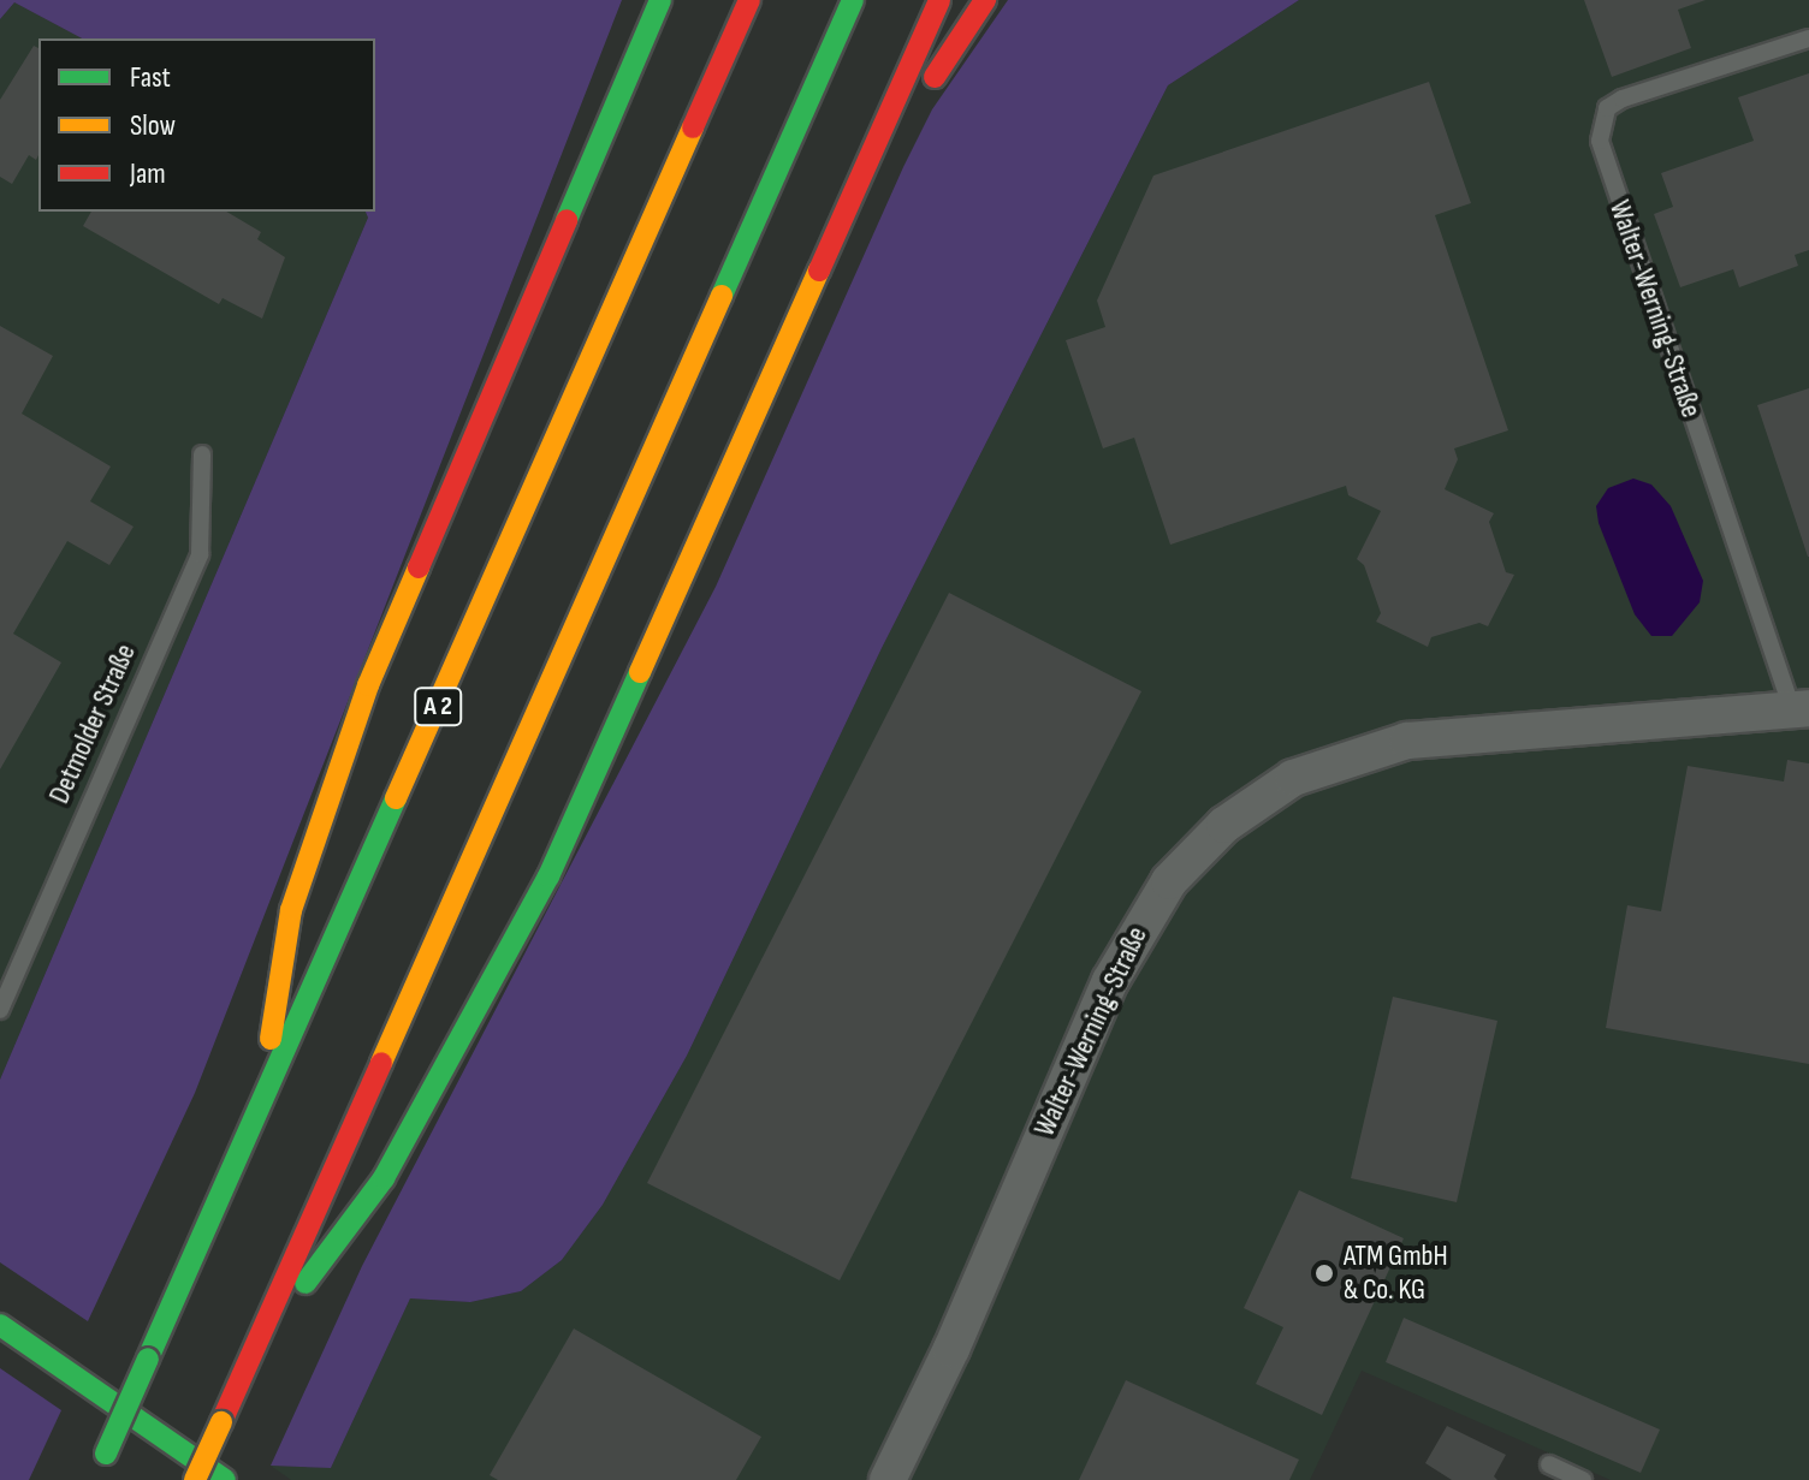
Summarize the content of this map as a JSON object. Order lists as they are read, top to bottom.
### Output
{
  "streets": {
    "main road": ["A 2"],
    "street": ["Walter-Werning-Straße"],
    "lane": ["Detmolder Straße"]
  },
  "places": ["ATM GmbH & Co. KG"],
  "legend": ["Fast", "Slow", "Jam"]
}
